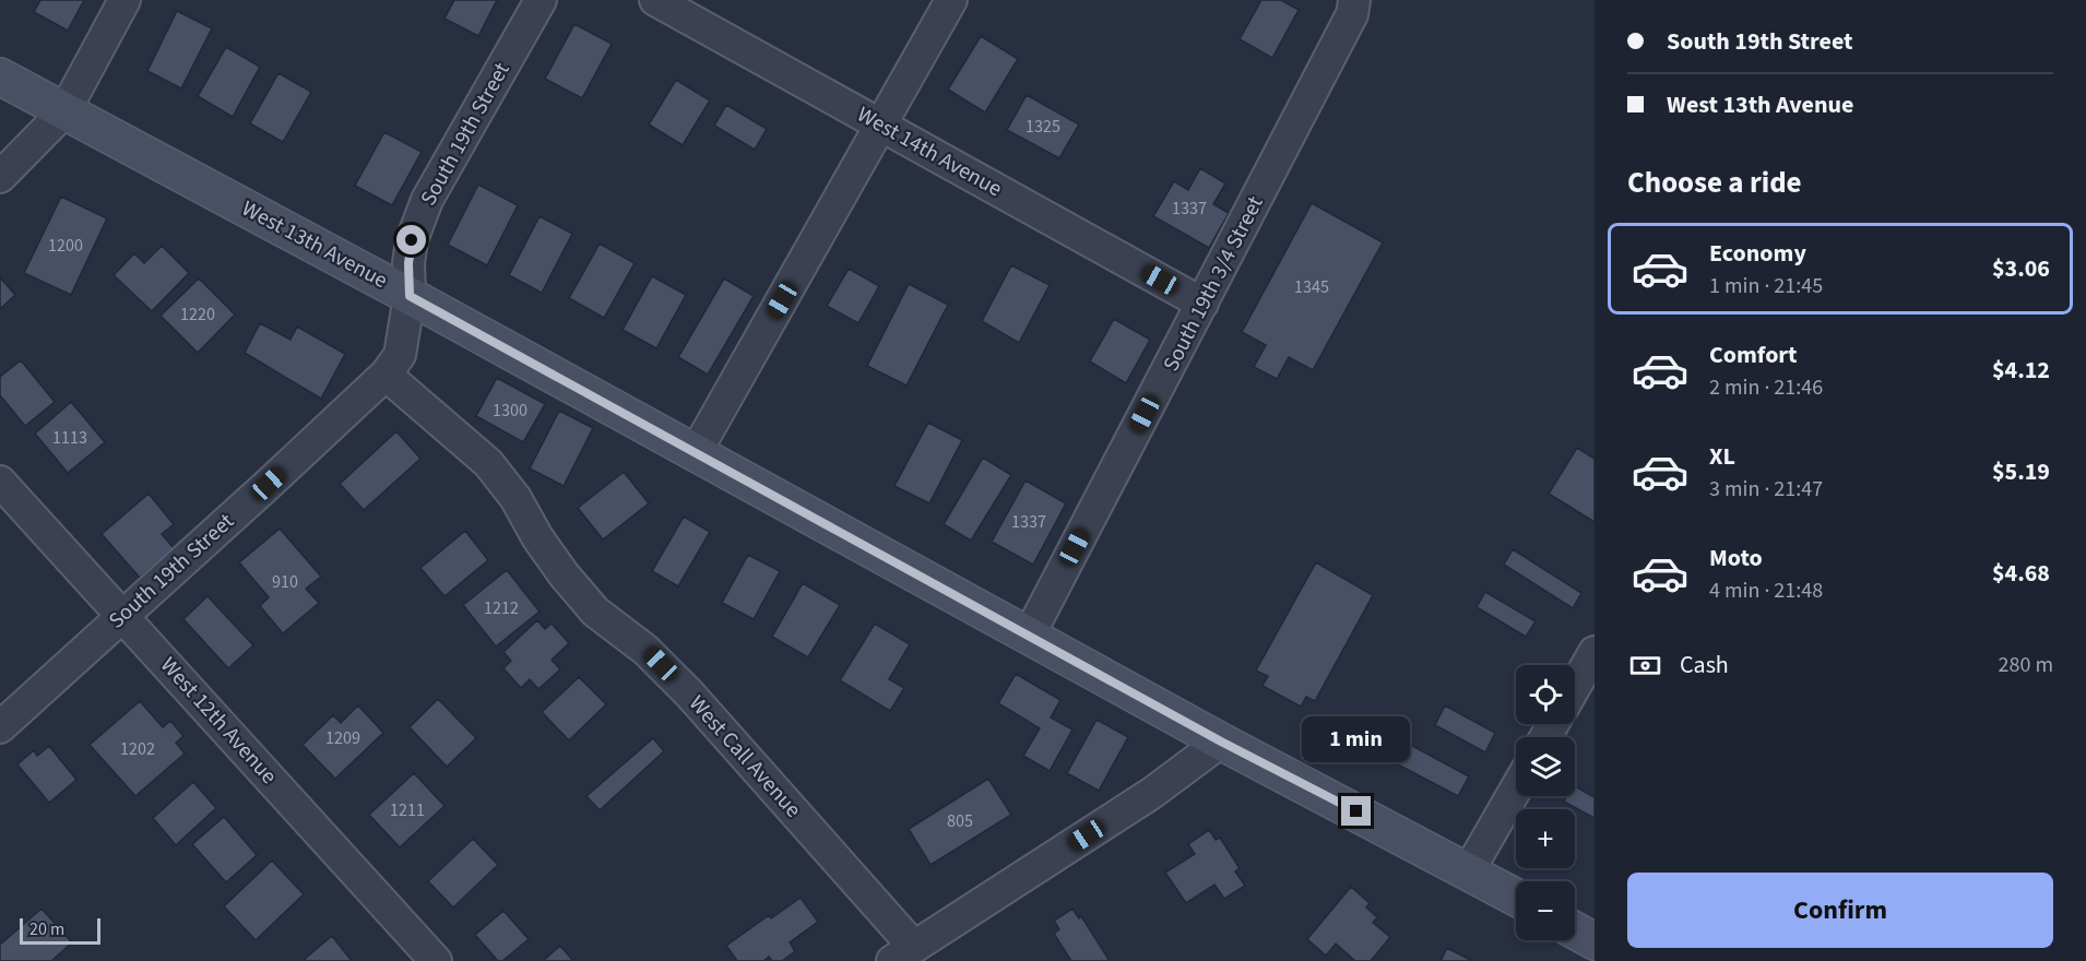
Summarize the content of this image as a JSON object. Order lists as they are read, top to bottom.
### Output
{
  "streets": {
    "street": [
      "South 19th Street",
      "West 14th Avenue",
      "West 13th Avenue",
      "South 19th 3/4 Street",
      "West 12th Avenue",
      "West Call Avenue"
    ]
  },
  "crossings": [
    ["South 19th Street", "West 13th Avenue"],
    ["South 19th Street", "West 12th Avenue"],
    ["South 19th Street", "West Call Avenue"],
    ["West 14th Avenue", "South 19th 3/4 Street"],
    ["West 13th Avenue", "South 19th 3/4 Street"]
  ],
  "house_numbers": [
    "1325",
    "1337",
    "1200",
    "1345",
    "1220",
    "1300",
    "1113",
    "1337",
    "910",
    "1212",
    "1209",
    "1202",
    "1211",
    "805"
  ],
  "scale_bar": "20 m",
  "page": {
    "banner": ["South 19th Street", "West 13th Avenue"],
    "heading": "Choose a ride",
    "list": [
      {
        "name": "Economy",
        "note": "1 min · 21:45",
        "value": "$3.06"
      },
      {
        "name": "Comfort",
        "note": "2 min · 21:46",
        "value": "$4.12"
      },
      {
        "name": "XL",
        "note": "3 min · 21:47",
        "value": "$5.19"
      },
      {
        "name": "Moto",
        "note": "4 min · 21:48",
        "value": "$4.68"
      }
    ],
    "pay": ["Cash", "280 m"],
    "map_buttons": ["+", "−"],
    "bubble": "1 min",
    "buttons": "Confirm",
    "scale": "20 m"
  }
}
